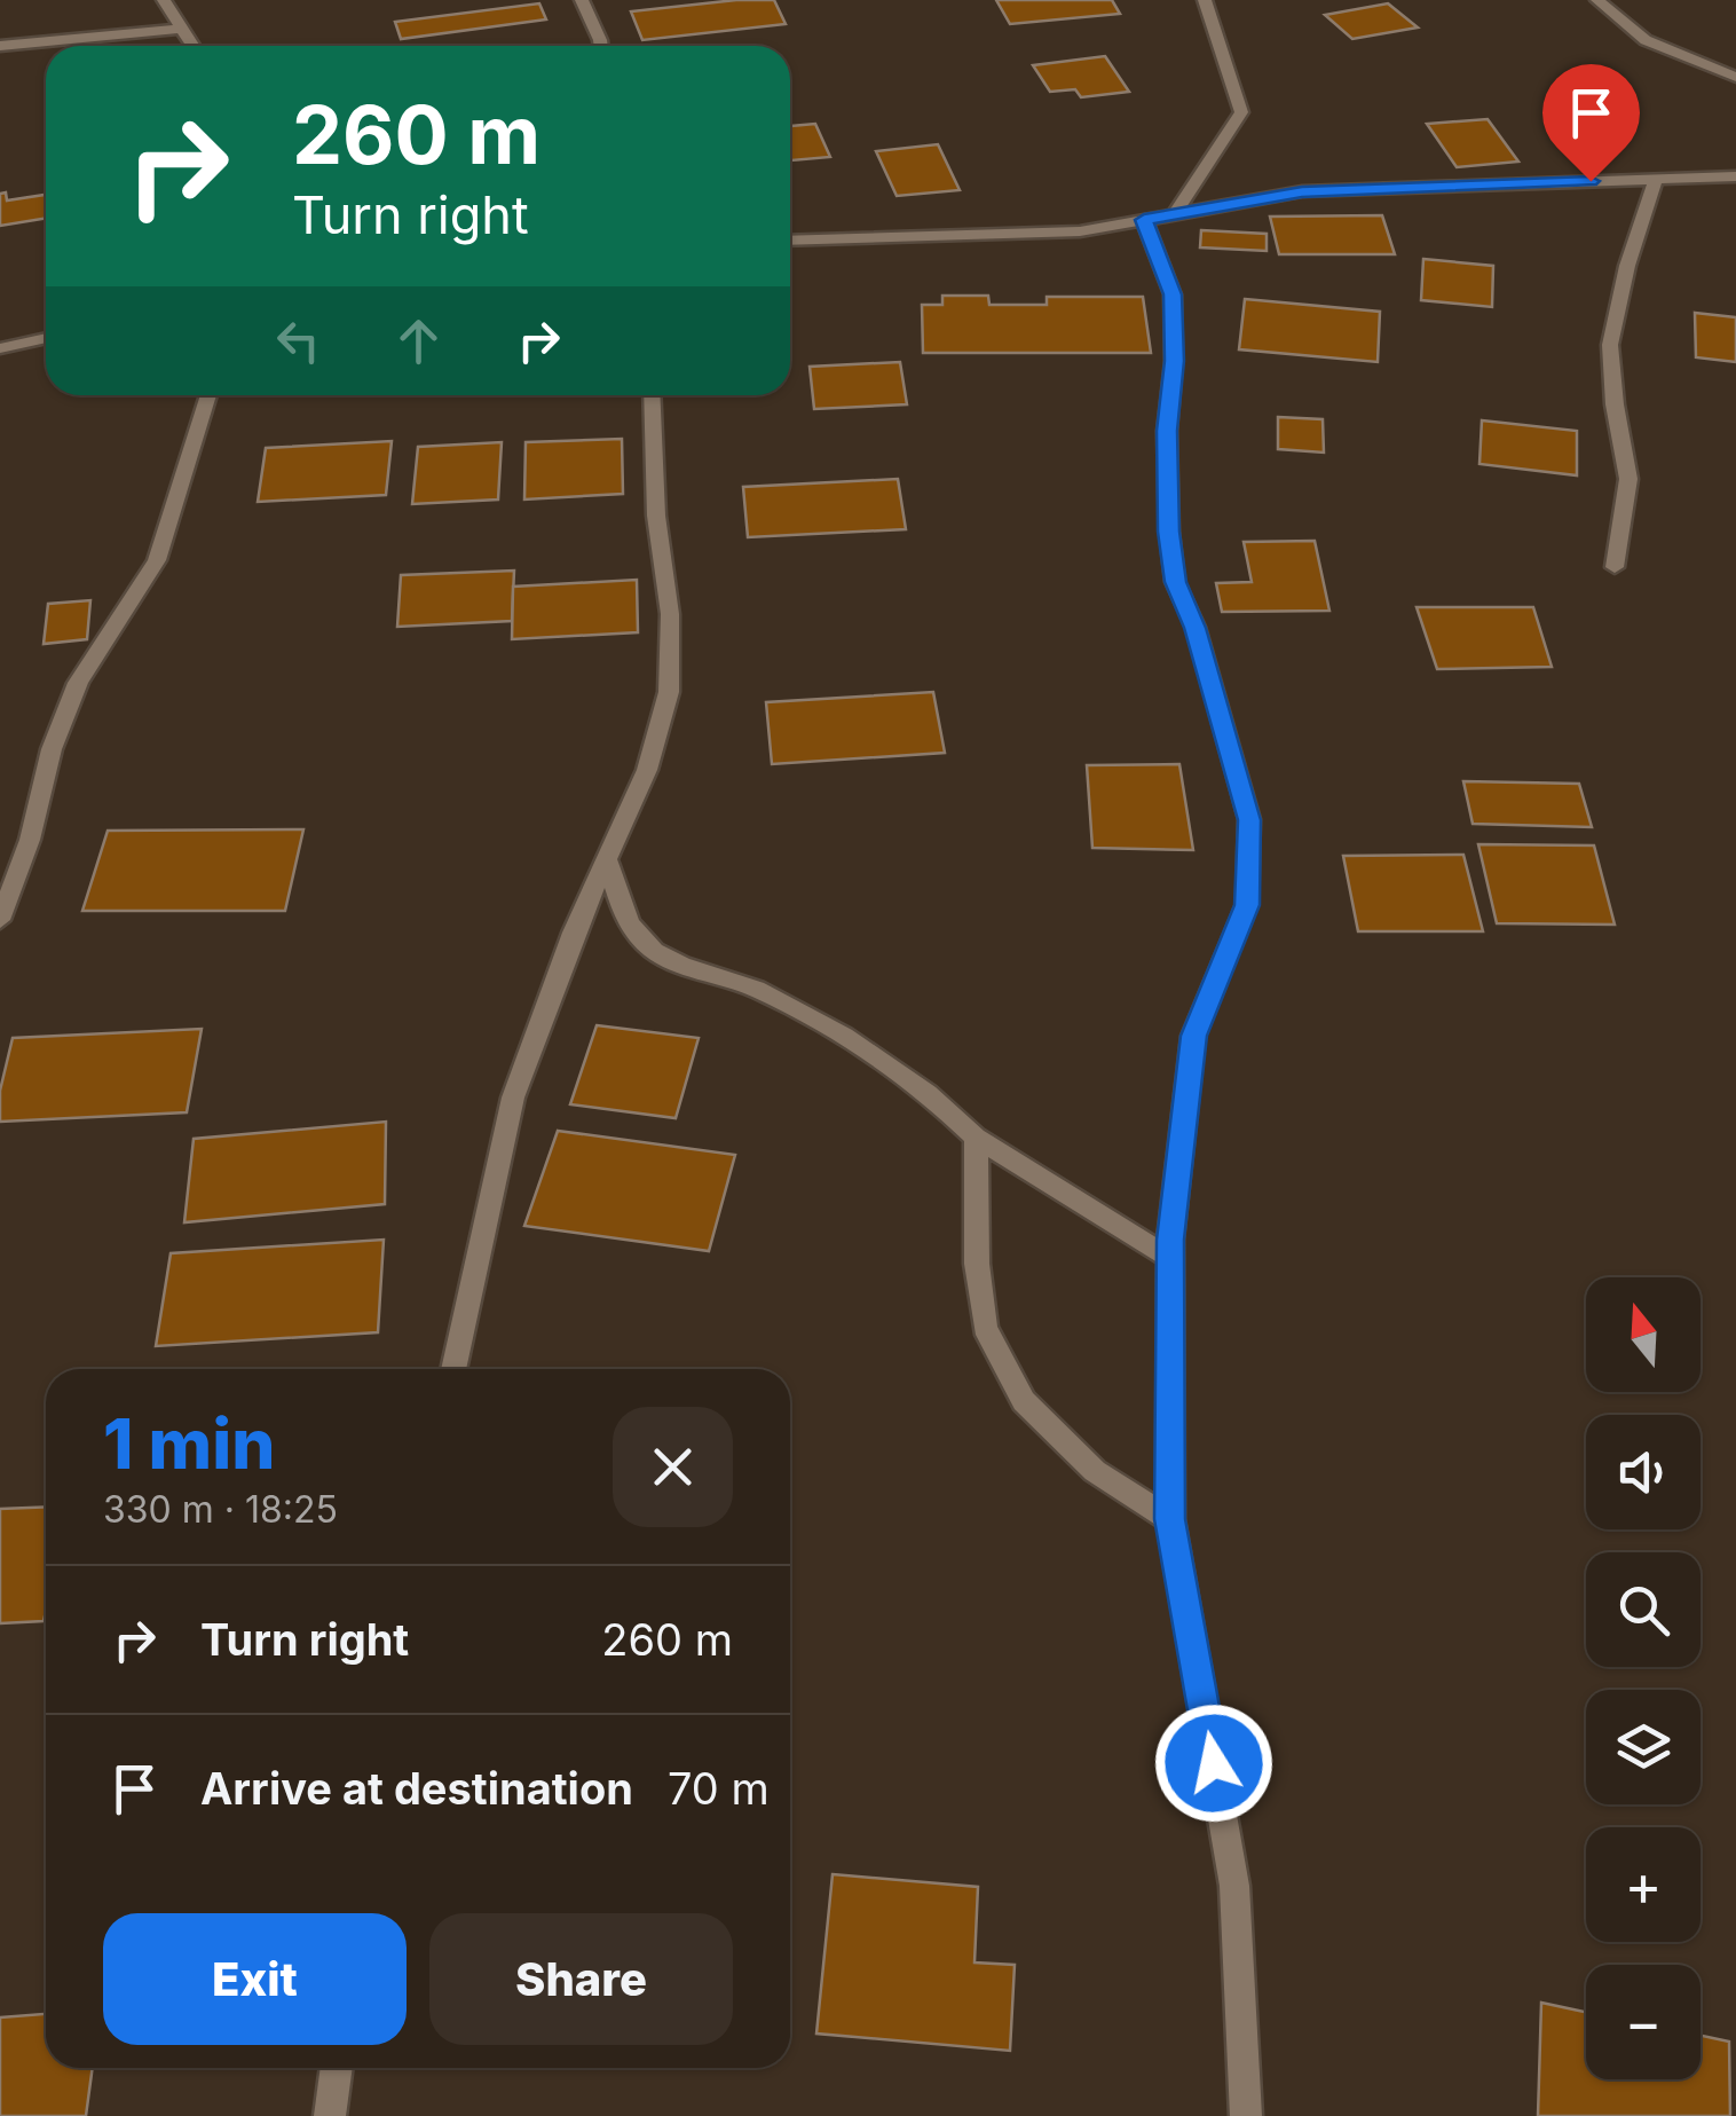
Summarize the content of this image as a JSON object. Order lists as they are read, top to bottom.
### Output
{
  "north": "top",
  "page": {
    "turn": ["260 m", "Turn right"],
    "map_buttons": ["+", "−"],
    "heading": ["1 min", "330 m · 18:25"],
    "list": [
      {
        "name": "Turn right",
        "value": "260 m"
      },
      {
        "name": "Arrive at destination",
        "value": "70 m"
      }
    ],
    "buttons": ["Exit", "Share"]
  }
}
